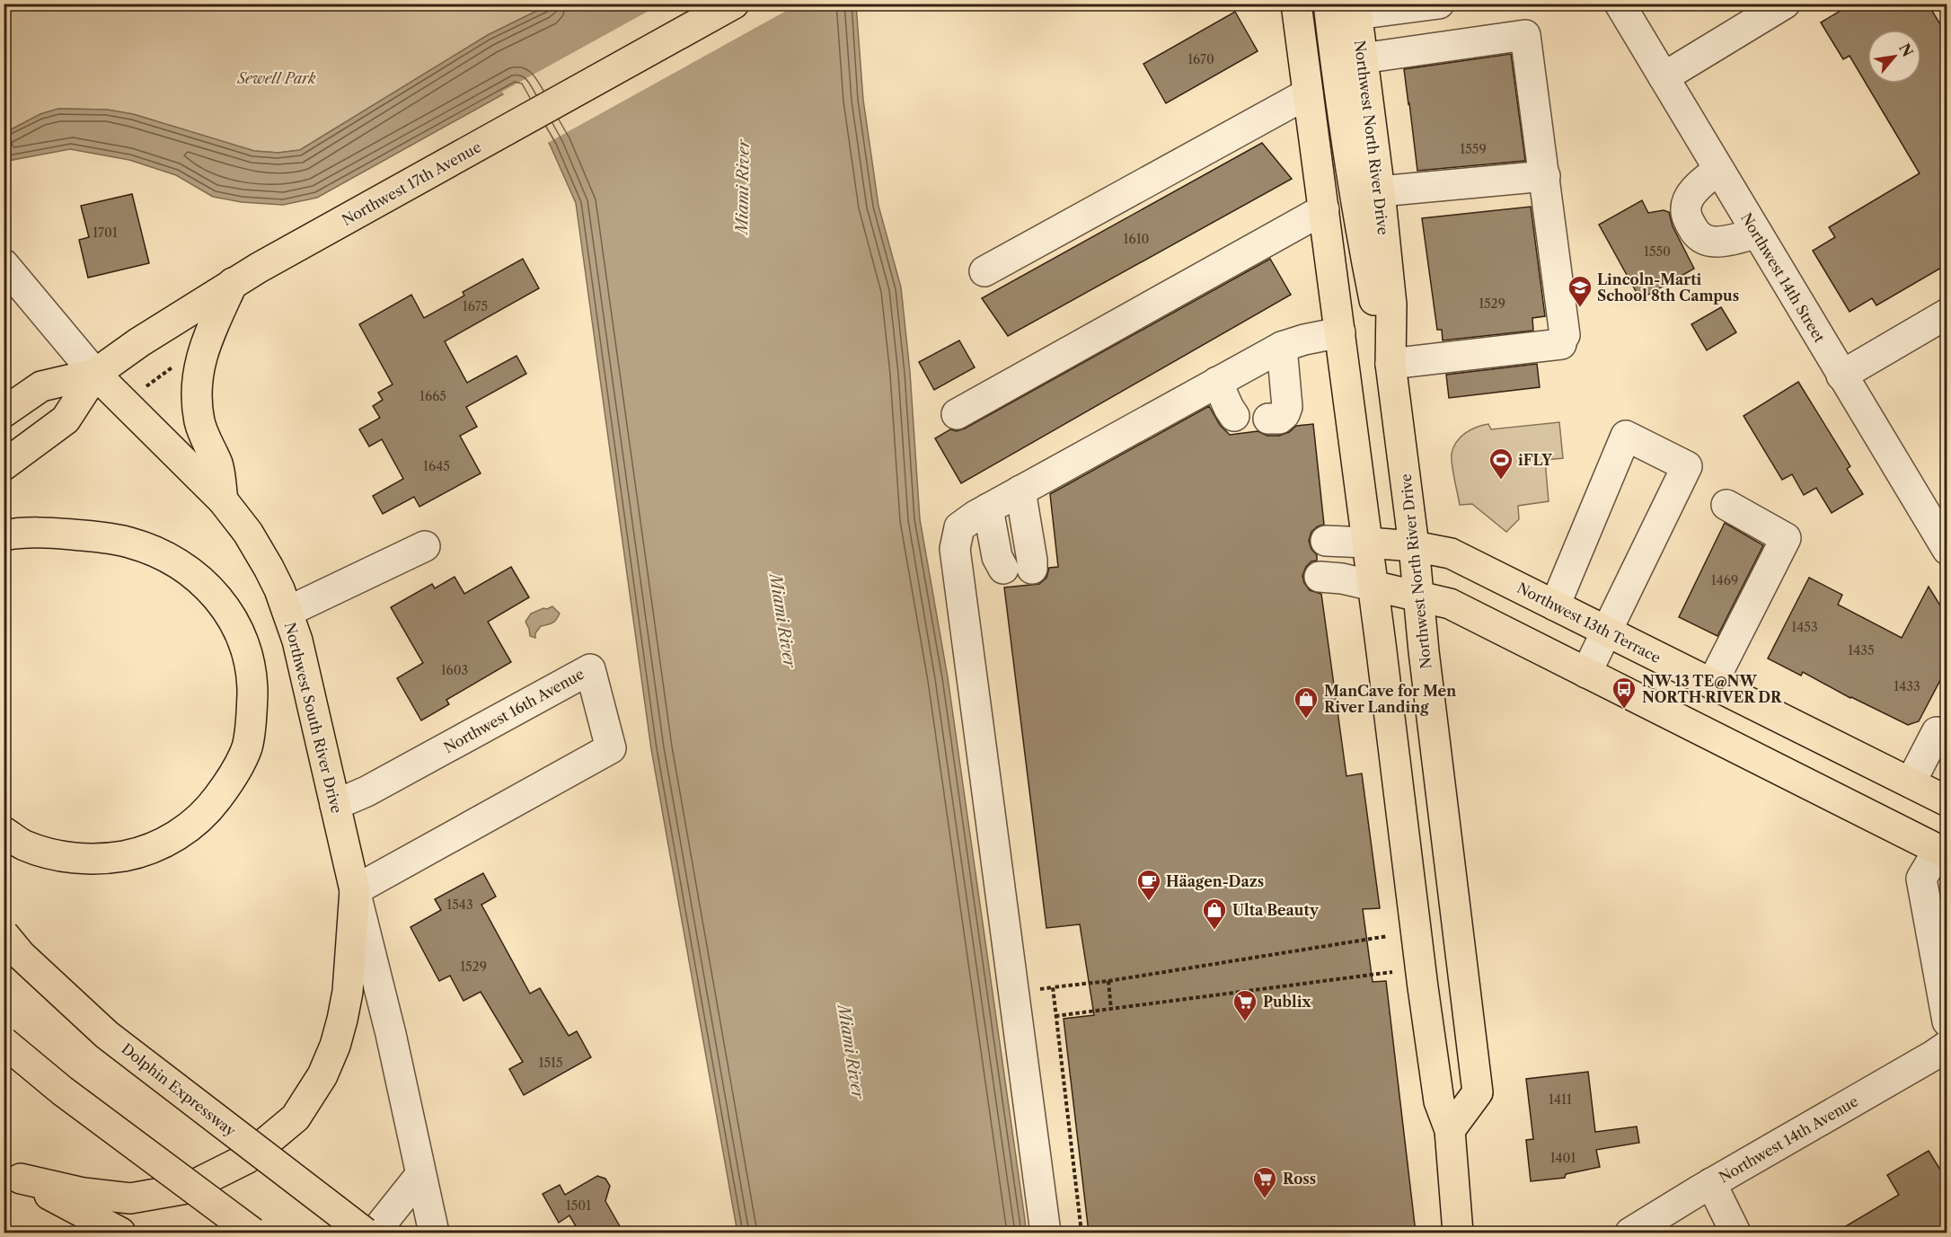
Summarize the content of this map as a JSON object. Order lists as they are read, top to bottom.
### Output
{
  "streets": {
    "main road": [
      "Northwest North River Drive",
      "Northwest 17th Avenue",
      "Northwest 13th Terrace",
      "Northwest South River Drive",
      "Dolphin Expressway"
    ],
    "street": ["Northwest 14th Street", "Northwest 16th Avenue", "Northwest 14th Avenue"]
  },
  "crossings": [
    ["Northwest North River Drive", "Northwest 13th Terrace"],
    ["Northwest 17th Avenue", "Northwest South River Drive"],
    ["Northwest 16th Avenue", "Northwest South River Drive"]
  ],
  "water": ["Miami River"],
  "parks": ["Sewell Park"],
  "places": {
    "school or university": ["Lincoln-Marti School 8th Campus"],
    "sports": ["iFLY"],
    "bus stop": ["NW 13 TE@NW NORTH RIVER DR"],
    "shop": ["ManCave for Men River Landing", "Ulta Beauty"],
    "cafe": ["Häagen-Dazs"],
    "supermarket": ["Publix", "Ross"]
  },
  "house_numbers": [
    "1670",
    "1559",
    "1701",
    "1610",
    "1550",
    "1529",
    "1675",
    "1665",
    "1645",
    "1469",
    "1453",
    "1435",
    "1603",
    "1433",
    "1543",
    "1529",
    "1515",
    "1411",
    "1401",
    "1501"
  ],
  "north": "top right"
}
